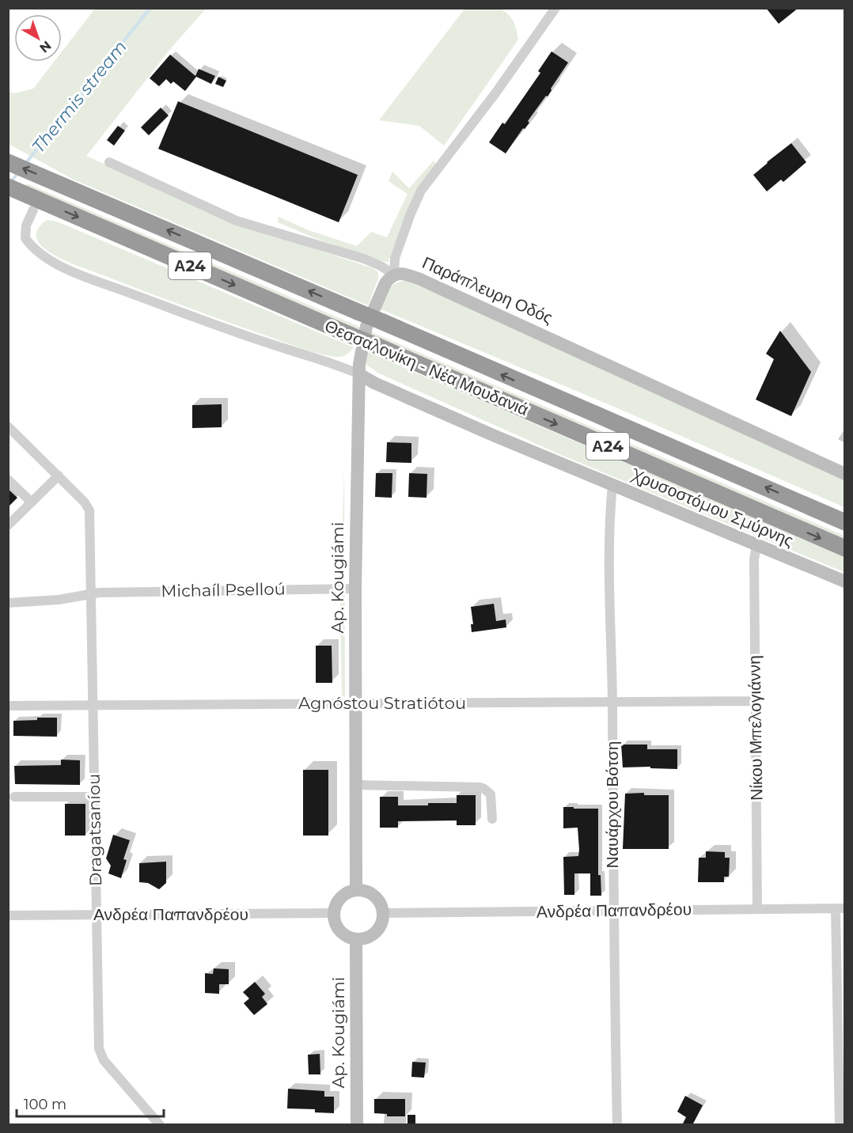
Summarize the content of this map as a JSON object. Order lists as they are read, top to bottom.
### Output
{
  "streets": {
    "highway": ["Α24", "Θεσσαλονίκη - Νέα Μουδανιά"],
    "street": [
      "Παράπλευρη Οδός",
      "Χρυσοστόμου Σμύρνης",
      "Ap. Kougiámi",
      "Michaíl Pselloú",
      "Agnóstou Stratiótou",
      "Νίκου Μπελογιάννη",
      "Ναυάρχου Βότση",
      "Dragatsaníou",
      "Ανδρέα Παπανδρέου"
    ]
  },
  "crossings": [
    ["Παράπλευρη Οδός", "Ap. Kougiámi"],
    ["Χρυσοστόμου Σμύρνης", "Ap. Kougiámi"],
    ["Χρυσοστόμου Σμύρνης", "Νίκου Μπελογιάννη"],
    ["Χρυσοστόμου Σμύρνης", "Ναυάρχου Βότση"],
    ["Ap. Kougiámi", "Michaíl Pselloú"],
    ["Ap. Kougiámi", "Agnóstou Stratiótou"],
    ["Ap. Kougiámi", "Ανδρέα Παπανδρέου"],
    ["Michaíl Pselloú", "Dragatsaníou"],
    ["Agnóstou Stratiótou", "Νίκου Μπελογιάννη"],
    ["Agnóstou Stratiótou", "Ναυάρχου Βότση"],
    ["Agnóstou Stratiótou", "Dragatsaníou"],
    ["Νίκου Μπελογιάννη", "Ανδρέα Παπανδρέου"],
    ["Ναυάρχου Βότση", "Ανδρέα Παπανδρέου"],
    ["Dragatsaníou", "Ανδρέα Παπανδρέου"]
  ],
  "water": ["Thermis stream"],
  "scale_bar": "100 m",
  "north": "bottom right"
}
